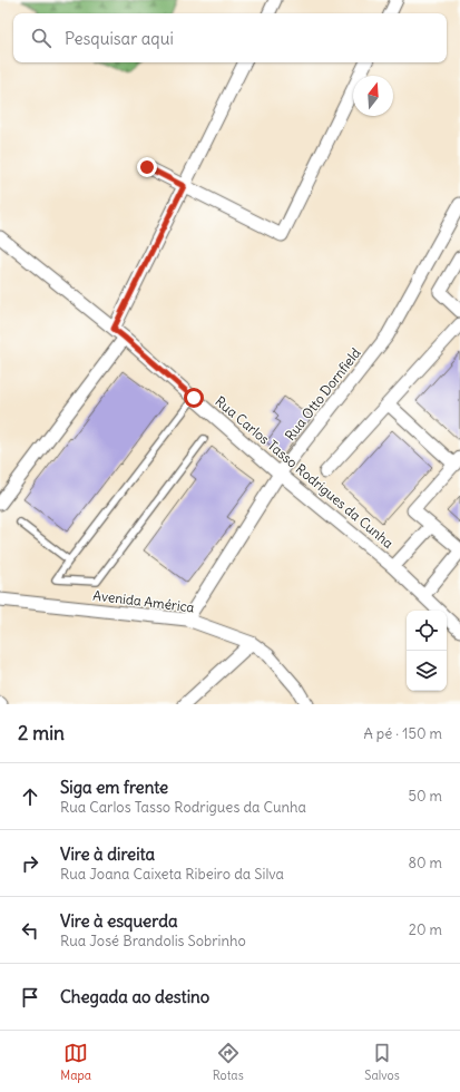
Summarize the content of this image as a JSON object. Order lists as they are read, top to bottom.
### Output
{
  "streets": {
    "street": ["Rua Otto Dornfield", "Rua Carlos Tasso Rodrigues da Cunha", "Avenida América"]
  },
  "crossings": [
    ["Rua Otto Dornfield", "Rua Carlos Tasso Rodrigues da Cunha"],
    ["Rua Otto Dornfield", "Avenida América"]
  ],
  "north": "top",
  "page": {
    "search": "Pesquisar aqui",
    "heading": ["2 min", "A pé · 150 m"],
    "list": [
      ["Siga em frente", "Rua Carlos Tasso Rodrigues da Cunha", "50 m"],
      ["Vire à direita", "Rua Joana Caixeta Ribeiro da Silva", "80 m"],
      ["Vire à esquerda", "Rua José Brandolis Sobrinho", "20 m"],
      "Chegada ao destino"
    ],
    "nav": ["Mapa", "Rotas", "Salvos"]
  }
}
